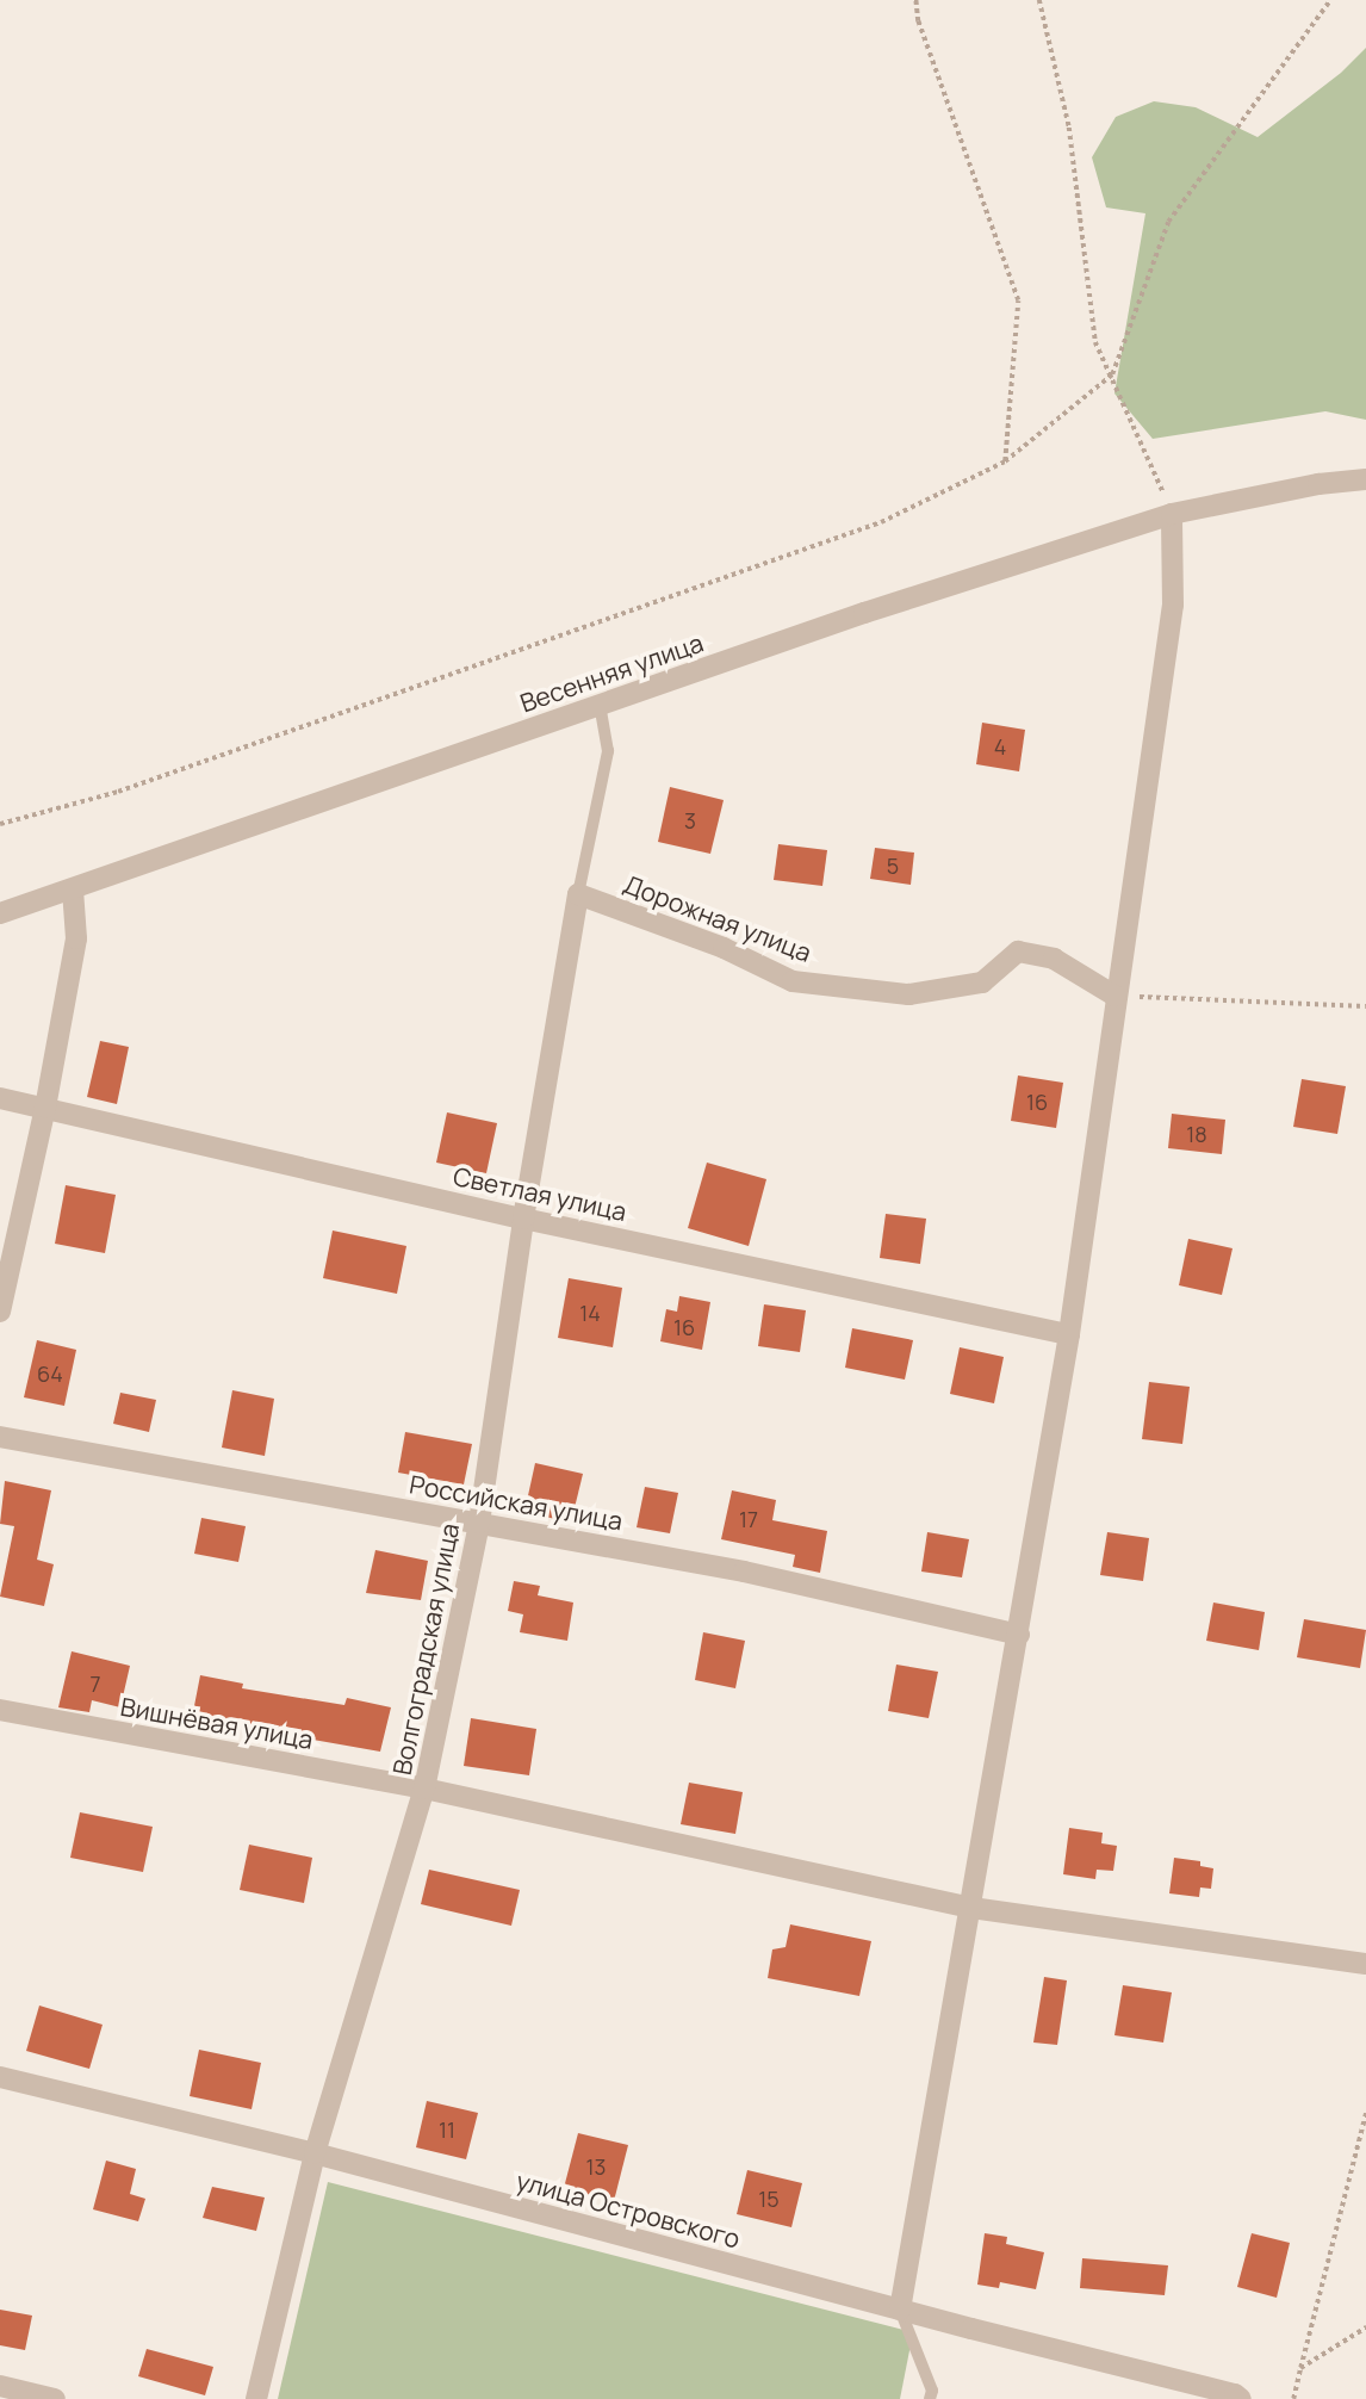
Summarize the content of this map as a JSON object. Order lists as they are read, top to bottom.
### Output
{
  "streets": {
    "street": [
      "Весенняя улица",
      "Дорожная улица",
      "Светлая улица",
      "Российская улица",
      "Волгоградская улица",
      "Вишнёвая улица",
      "улица Островского"
    ]
  },
  "crossings": [
    ["Дорожная улица", "Волгоградская улица"],
    ["Светлая улица", "Волгоградская улица"],
    ["Российская улица", "Волгоградская улица"],
    ["Волгоградская улица", "Вишнёвая улица"],
    ["Волгоградская улица", "улица Островского"]
  ],
  "house_numbers": [
    "4",
    "3",
    "5",
    "16",
    "18",
    "14",
    "16",
    "64",
    "17",
    "7",
    "11",
    "13",
    "15"
  ]
}
